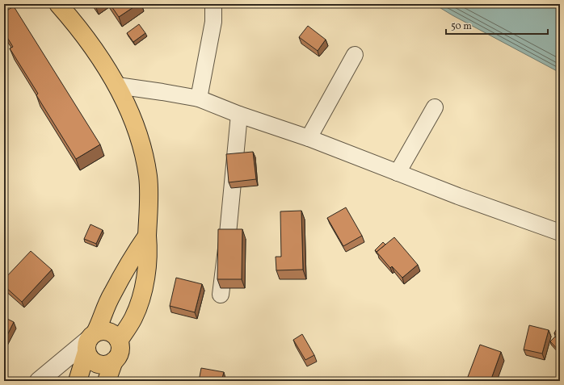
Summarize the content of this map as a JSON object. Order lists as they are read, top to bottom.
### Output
{
  "scale_bar": "50 m"
}
